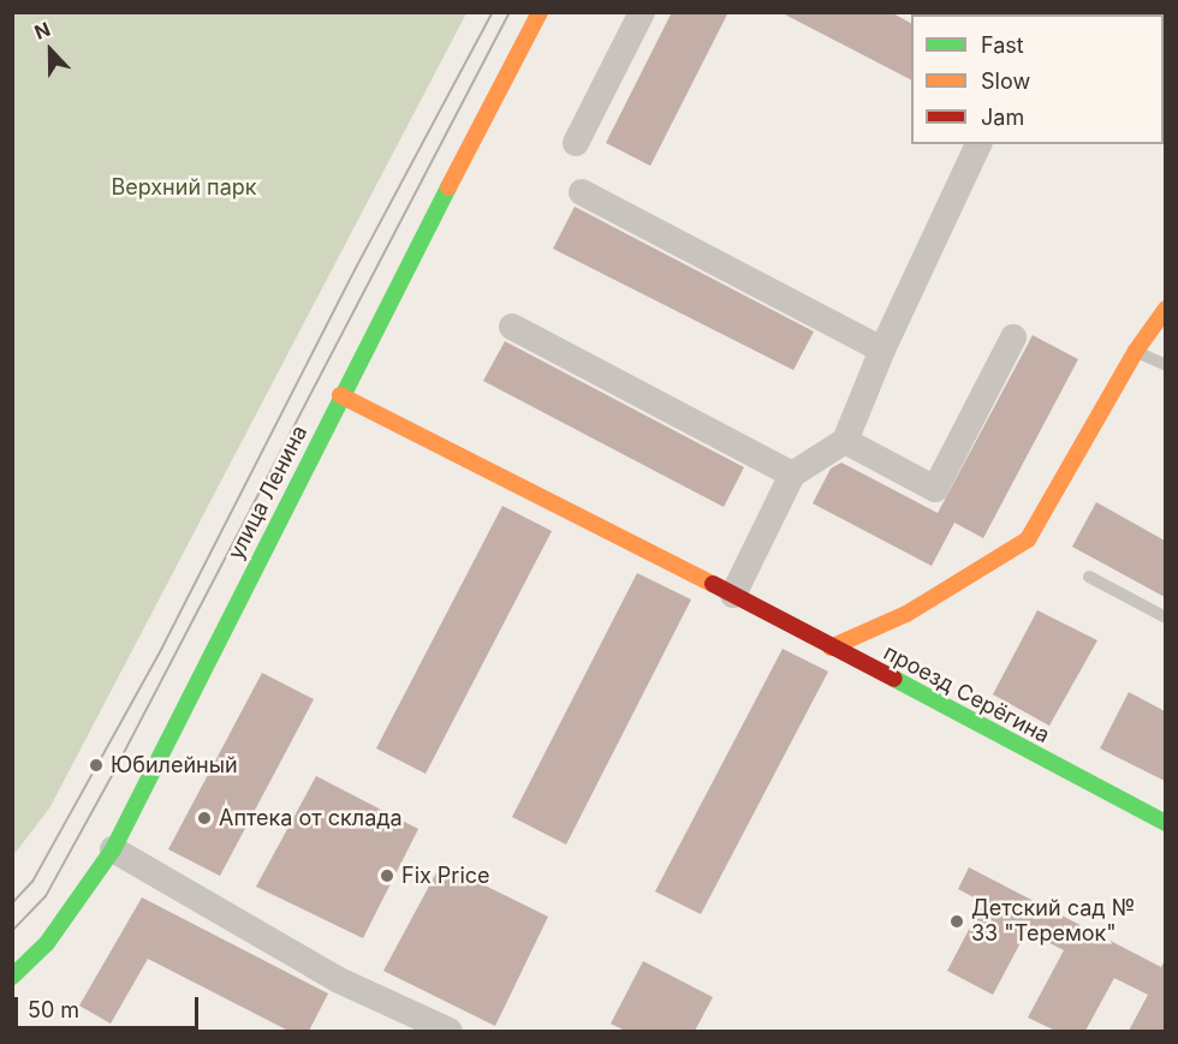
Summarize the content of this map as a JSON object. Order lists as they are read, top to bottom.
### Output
{
  "streets": {
    "street": ["улица Ленина", "проезд Серёгина"]
  },
  "crossings": [
    ["улица Ленина", "проезд Серёгина"]
  ],
  "parks": ["Верхний парк"],
  "places": [
    "Юбилейный",
    "Аптека от склада",
    "Fix Price",
    "Детский сад № 33 \"Теремок\""
  ],
  "legend": ["Fast", "Slow", "Jam"],
  "scale_bar": "50 m",
  "north": "top"
}
